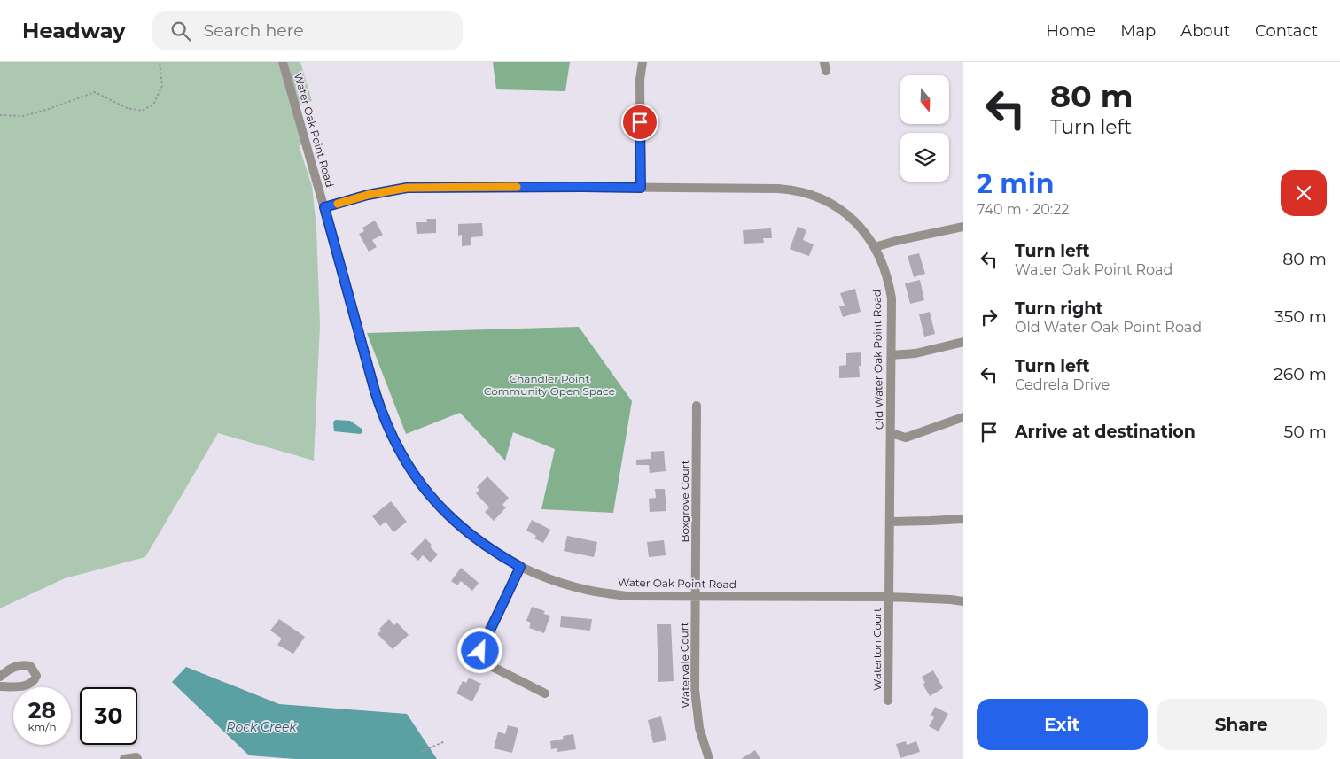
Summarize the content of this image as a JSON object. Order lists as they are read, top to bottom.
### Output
{
  "streets": {
    "street": [
      "Water Oak Point Road",
      "Old Water Oak Point Road",
      "Boxgrove Court",
      "Waterton Court",
      "Watervale Court"
    ]
  },
  "crossings": [
    ["Water Oak Point Road", "Old Water Oak Point Road"],
    ["Water Oak Point Road", "Boxgrove Court"],
    ["Water Oak Point Road", "Waterton Court"],
    ["Water Oak Point Road", "Watervale Court"],
    ["Old Water Oak Point Road", "Waterton Court"],
    ["Boxgrove Court", "Watervale Court"]
  ],
  "water": ["Rock Creek"],
  "parks": ["Chandler Point Community Open Space"],
  "north": "bottom",
  "page": {
    "header": "Headway",
    "search": "Search here",
    "nav": [
      "Home",
      "Map",
      "About",
      "Contact"
    ],
    "turn": ["80 m", "Turn left"],
    "heading": ["2 min", "740 m · 20:22"],
    "list": [
      {
        "name": "Turn left",
        "note": "Water Oak Point Road",
        "value": "80 m"
      },
      {
        "name": "Turn right",
        "note": "Old Water Oak Point Road",
        "value": "350 m"
      },
      {
        "name": "Turn left",
        "note": "Cedrela Drive",
        "value": "260 m"
      },
      {
        "name": "Arrive at destination",
        "value": "50 m"
      }
    ],
    "speed": "28 km/h",
    "limit": "30",
    "buttons": ["Exit", "Share"]
  }
}
